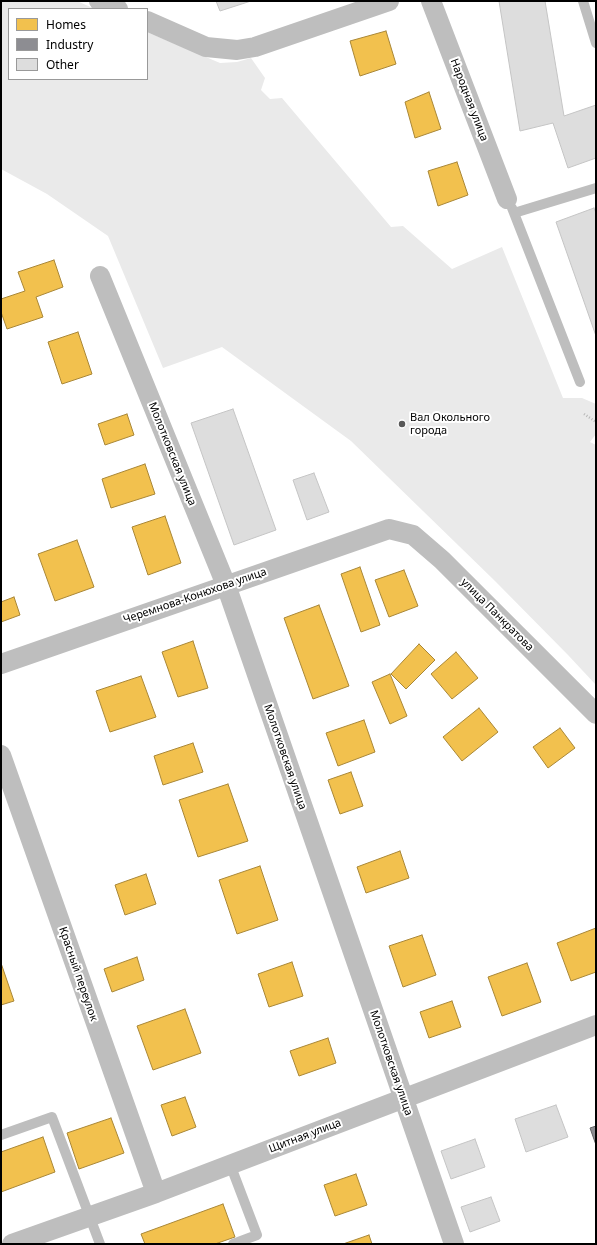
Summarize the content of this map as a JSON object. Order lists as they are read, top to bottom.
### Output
{
  "streets": {
    "street": [
      "Народная улица",
      "Молотковская улица",
      "Черемнова-Конюхова улица",
      "улица Панкратова",
      "Красный переулок",
      "Щитная улица"
    ]
  },
  "crossings": [
    ["Молотковская улица", "Черемнова-Конюхова улица"],
    ["Молотковская улица", "Щитная улица"],
    ["Черемнова-Конюхова улица", "улица Панкратова"],
    ["Красный переулок", "Щитная улица"]
  ],
  "places": ["Вал Окольного города"],
  "legend": ["Homes", "Industry", "Other"]
}
